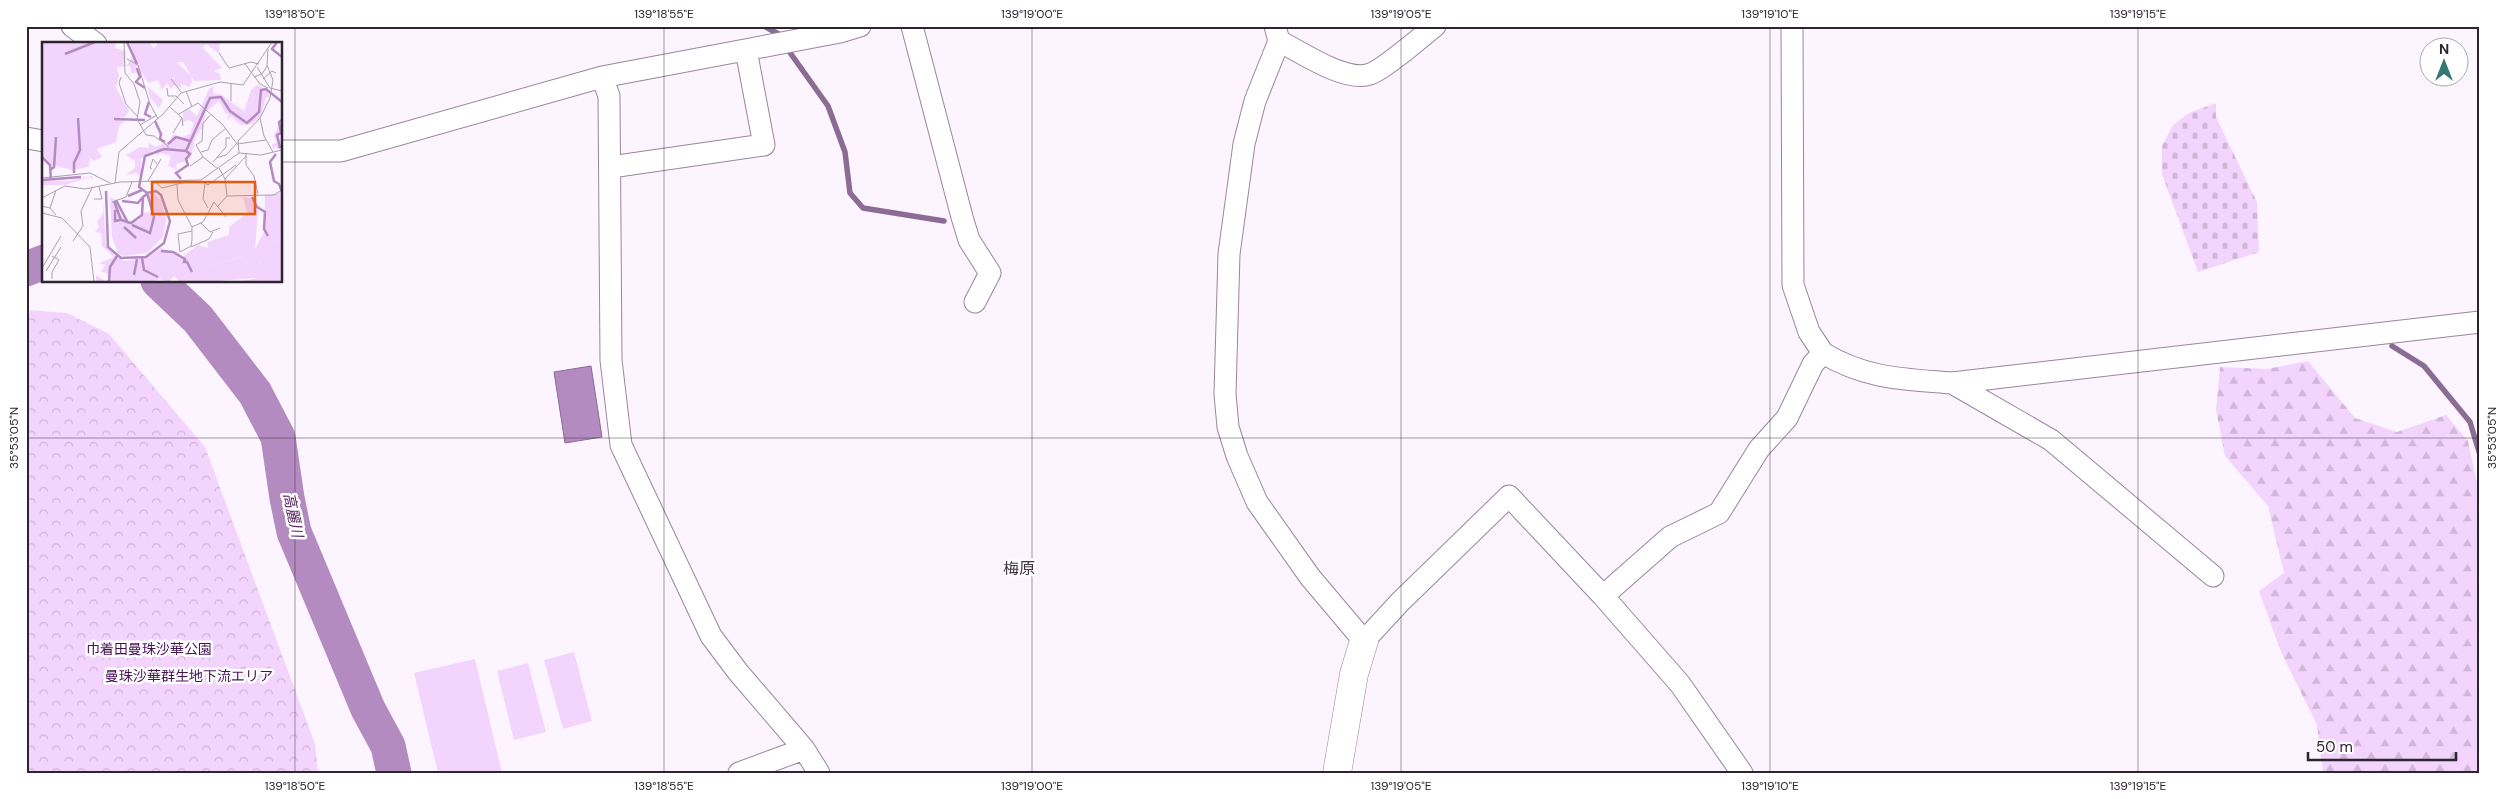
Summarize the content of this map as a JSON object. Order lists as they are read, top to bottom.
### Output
{
  "districts": ["梅原"],
  "water": ["高麗川"],
  "parks": ["巾着田曼珠沙華公園", "曼珠沙華群生地下流エリア"],
  "scale_bar": "50 m",
  "north": "top",
  "coordinates": [
    "139°18'50\"E",
    "139°18'55\"E",
    "139°19'00\"E",
    "139°19'05\"E",
    "139°19'10\"E",
    "139°19'15\"E",
    "35°53'05\"N"
  ]
}
